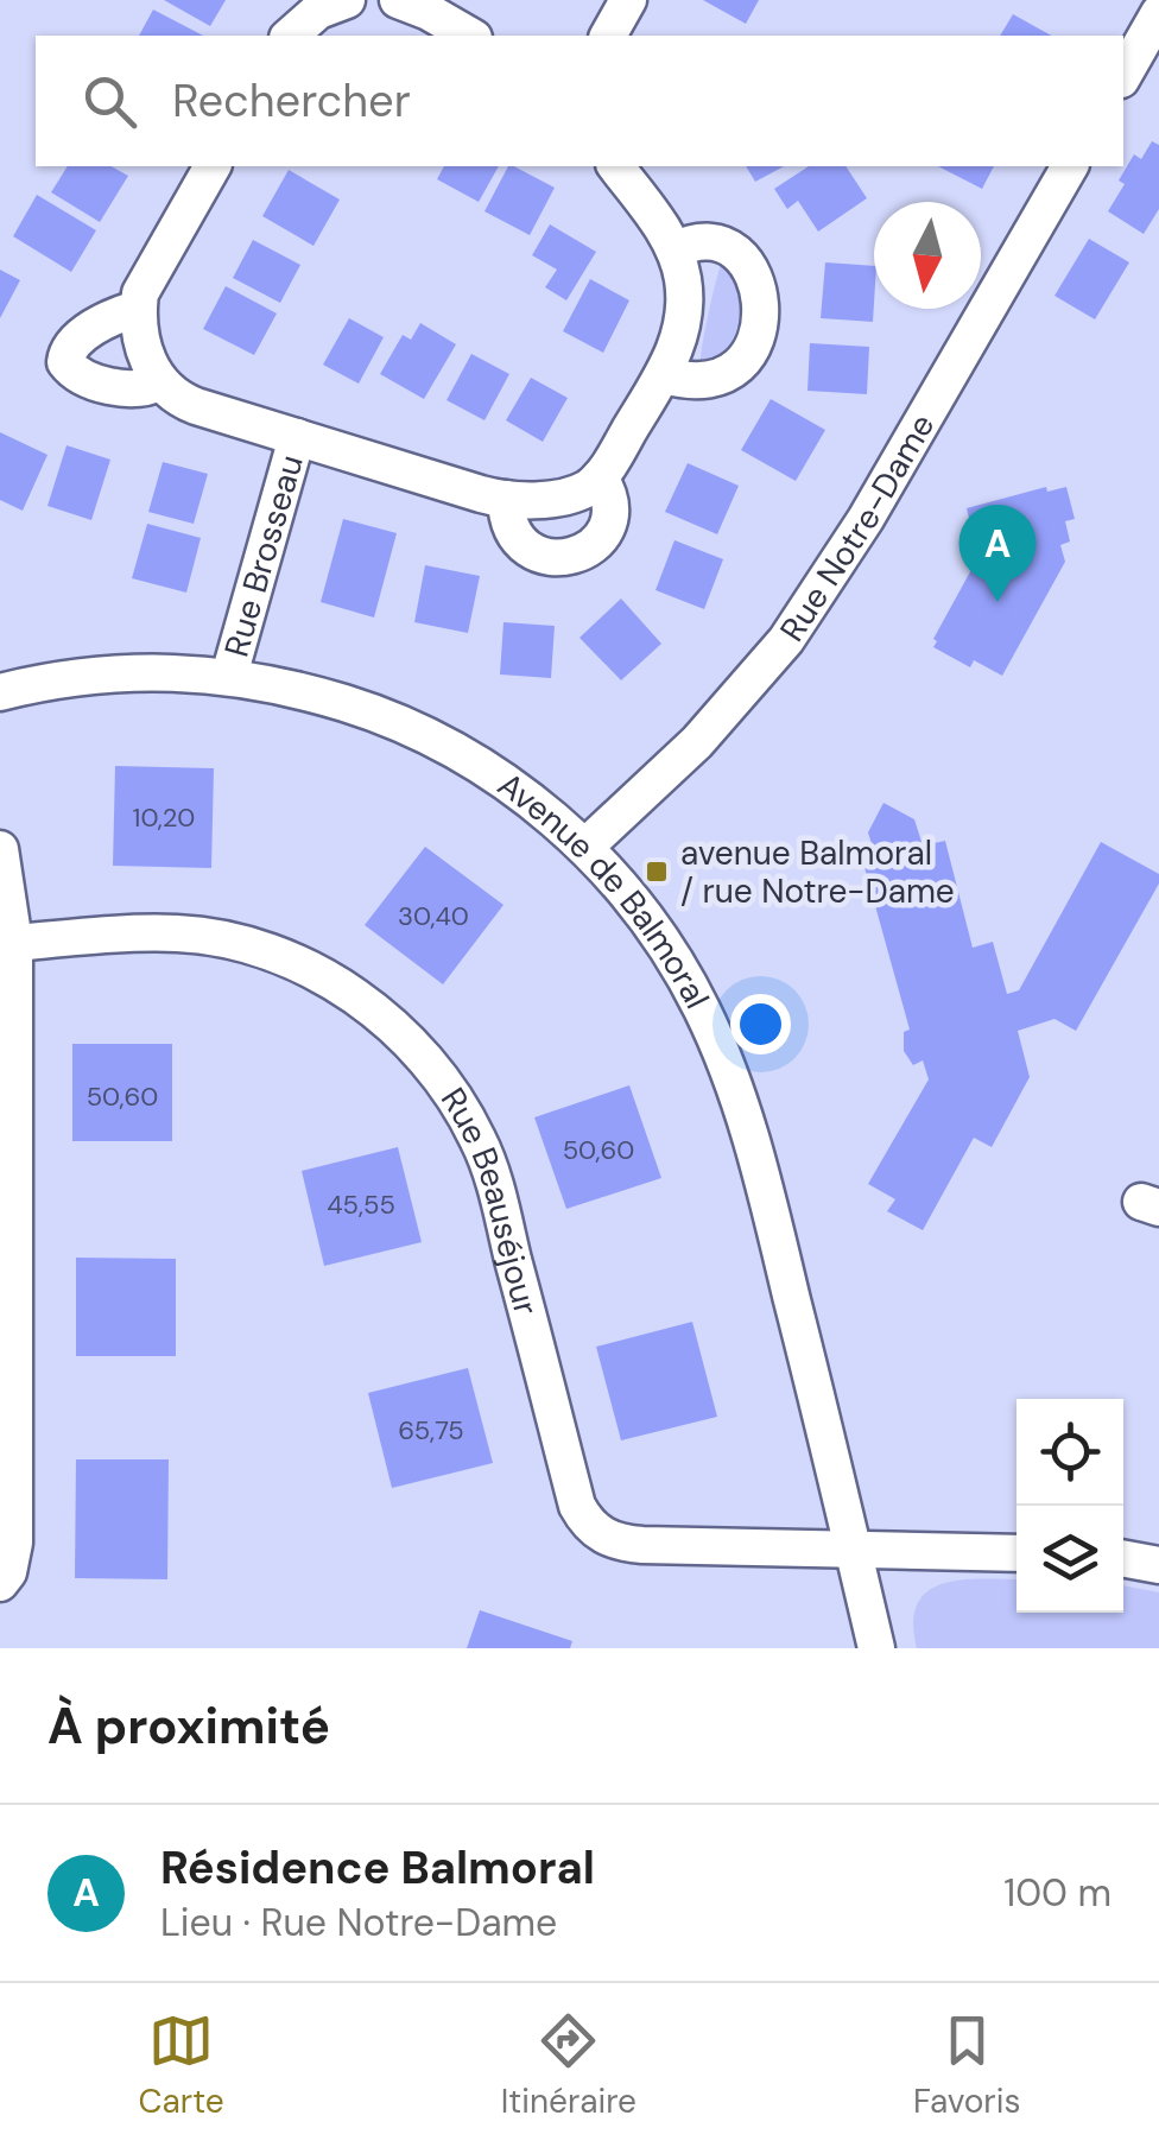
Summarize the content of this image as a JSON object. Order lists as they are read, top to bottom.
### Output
{
  "streets": {
    "street": [
      "Rue Notre-Dame",
      "Rue Brosseau",
      "Avenue de Balmoral",
      "Rue Beauséjour"
    ]
  },
  "crossings": [
    ["Rue Notre-Dame", "Avenue de Balmoral"],
    ["Rue Brosseau", "Avenue de Balmoral"],
    ["Avenue de Balmoral", "Rue Beauséjour"]
  ],
  "places": {
    "transit": ["avenue Balmoral / rue Notre-Dame"]
  },
  "house_numbers": [
    "10,20",
    "30,40",
    "50,60",
    "50,60",
    "45,55",
    "65,75"
  ],
  "north": "bottom",
  "page": {
    "search": "Rechercher",
    "pins": "A",
    "heading": "À proximité",
    "list": [
      {
        "mark": "A",
        "name": "Résidence Balmoral",
        "note": "Lieu · Rue Notre-Dame",
        "value": "100 m"
      }
    ],
    "nav": ["Carte", "Itinéraire", "Favoris"]
  }
}
